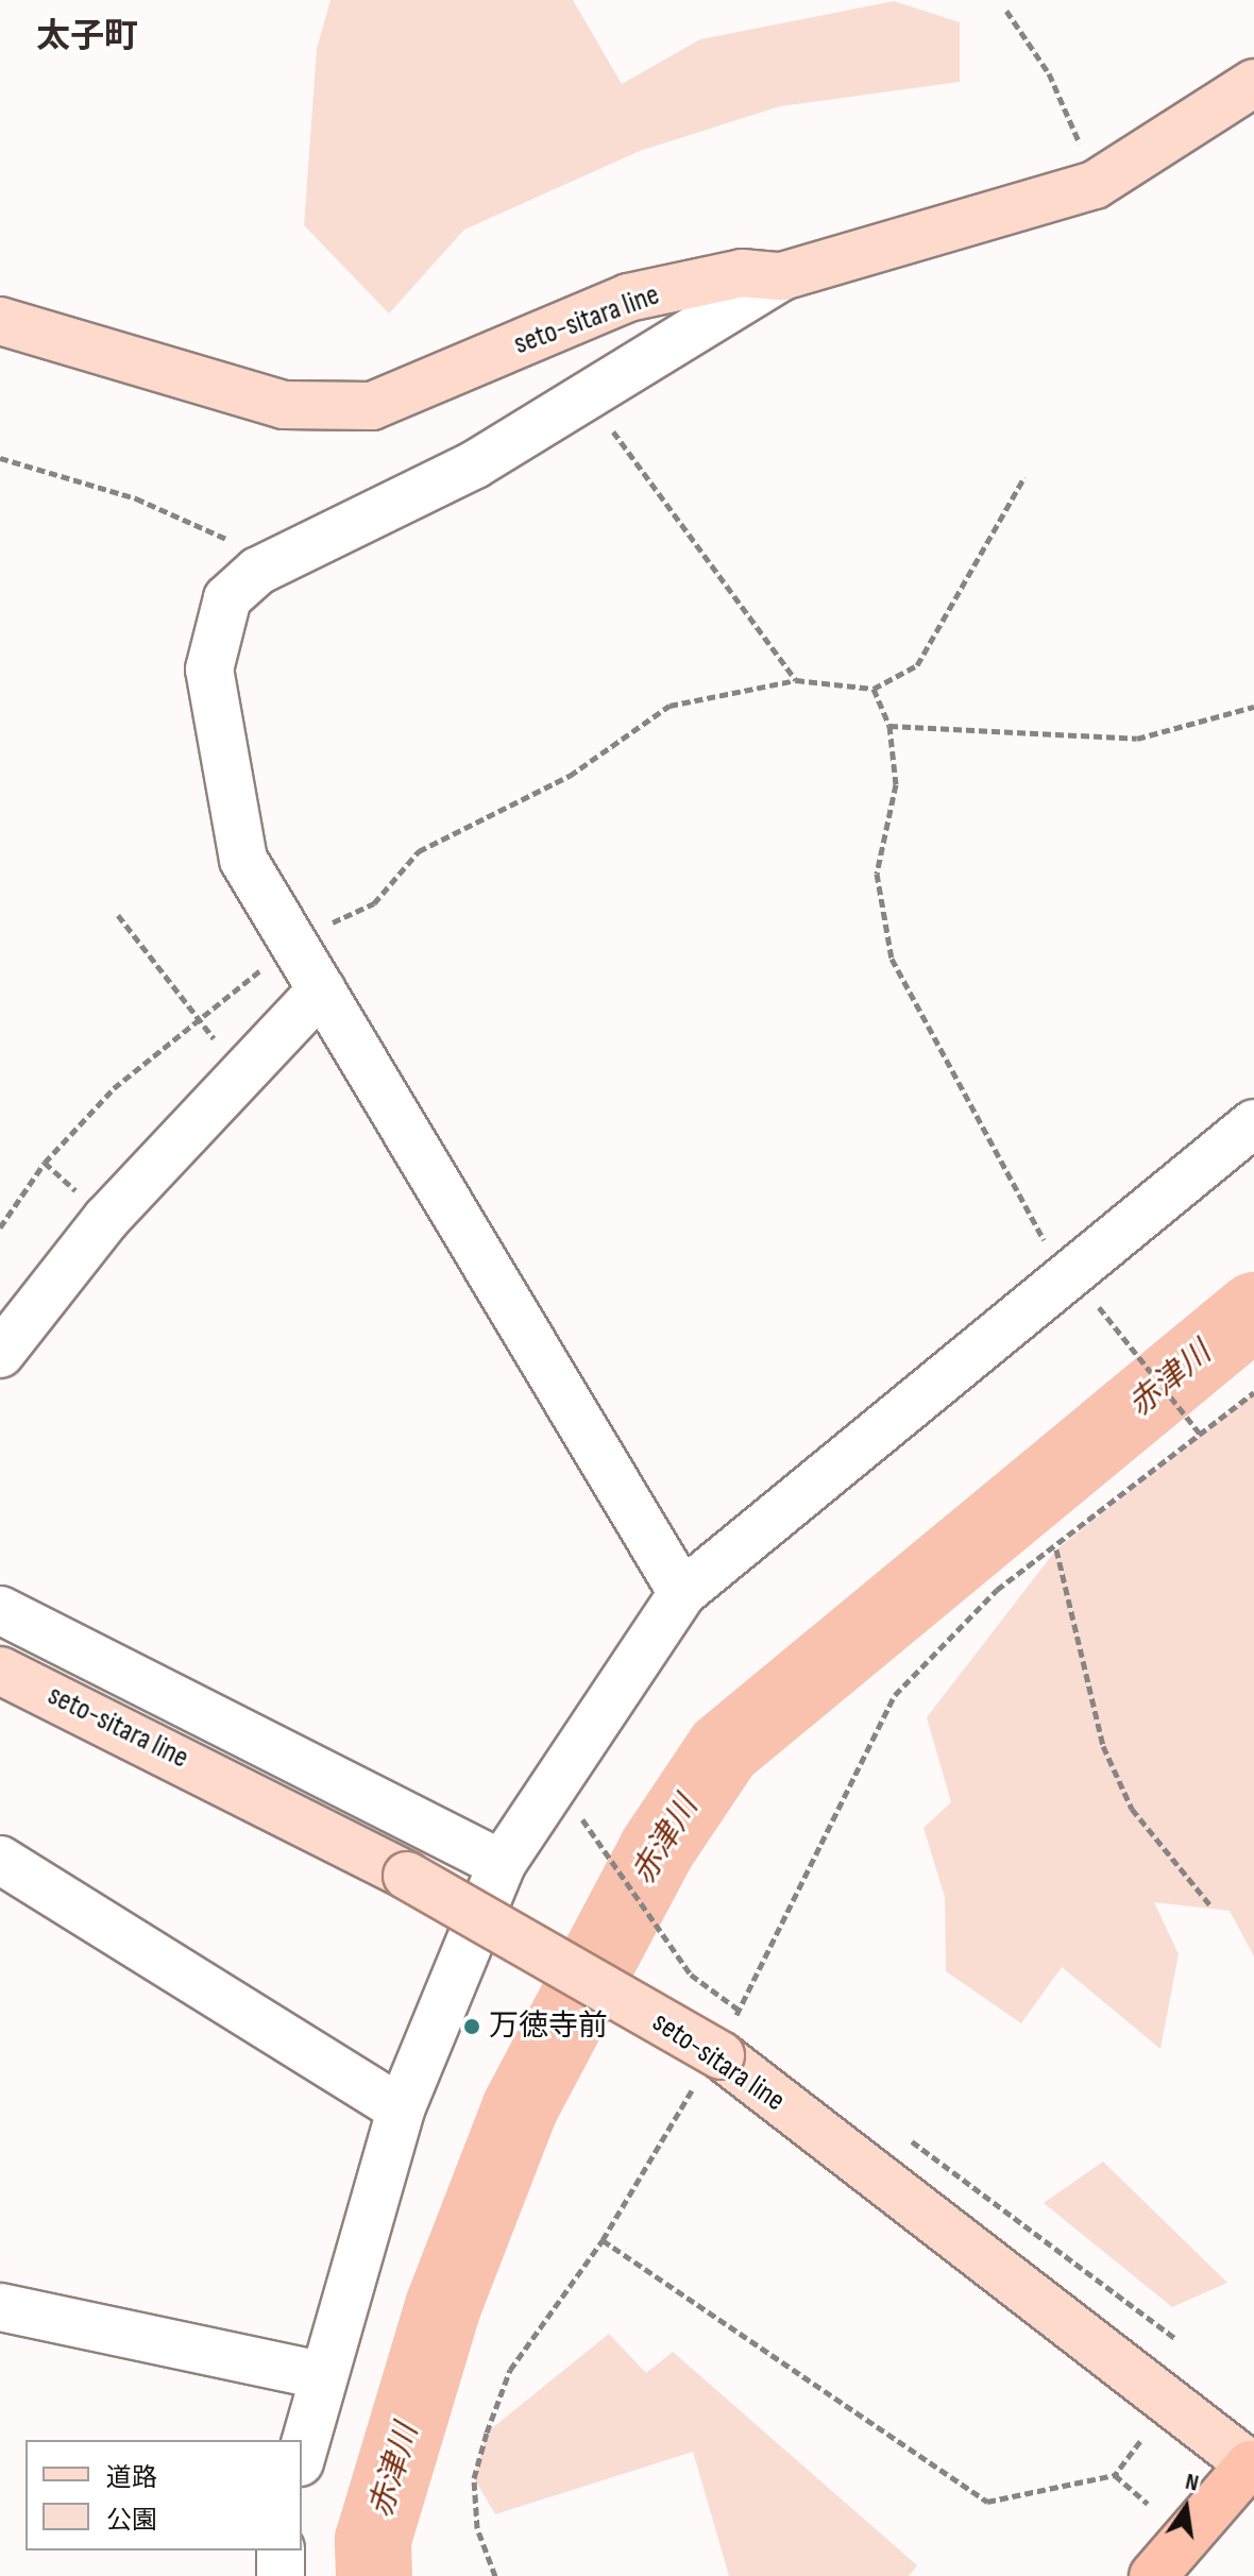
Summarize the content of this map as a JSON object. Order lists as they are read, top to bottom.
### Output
{
  "streets": {
    "main road": ["seto-sitara line"]
  },
  "districts": ["太子町"],
  "water": ["赤津川"],
  "places": ["万徳寺前"],
  "legend": ["道路", "公園"],
  "north": "top"
}
